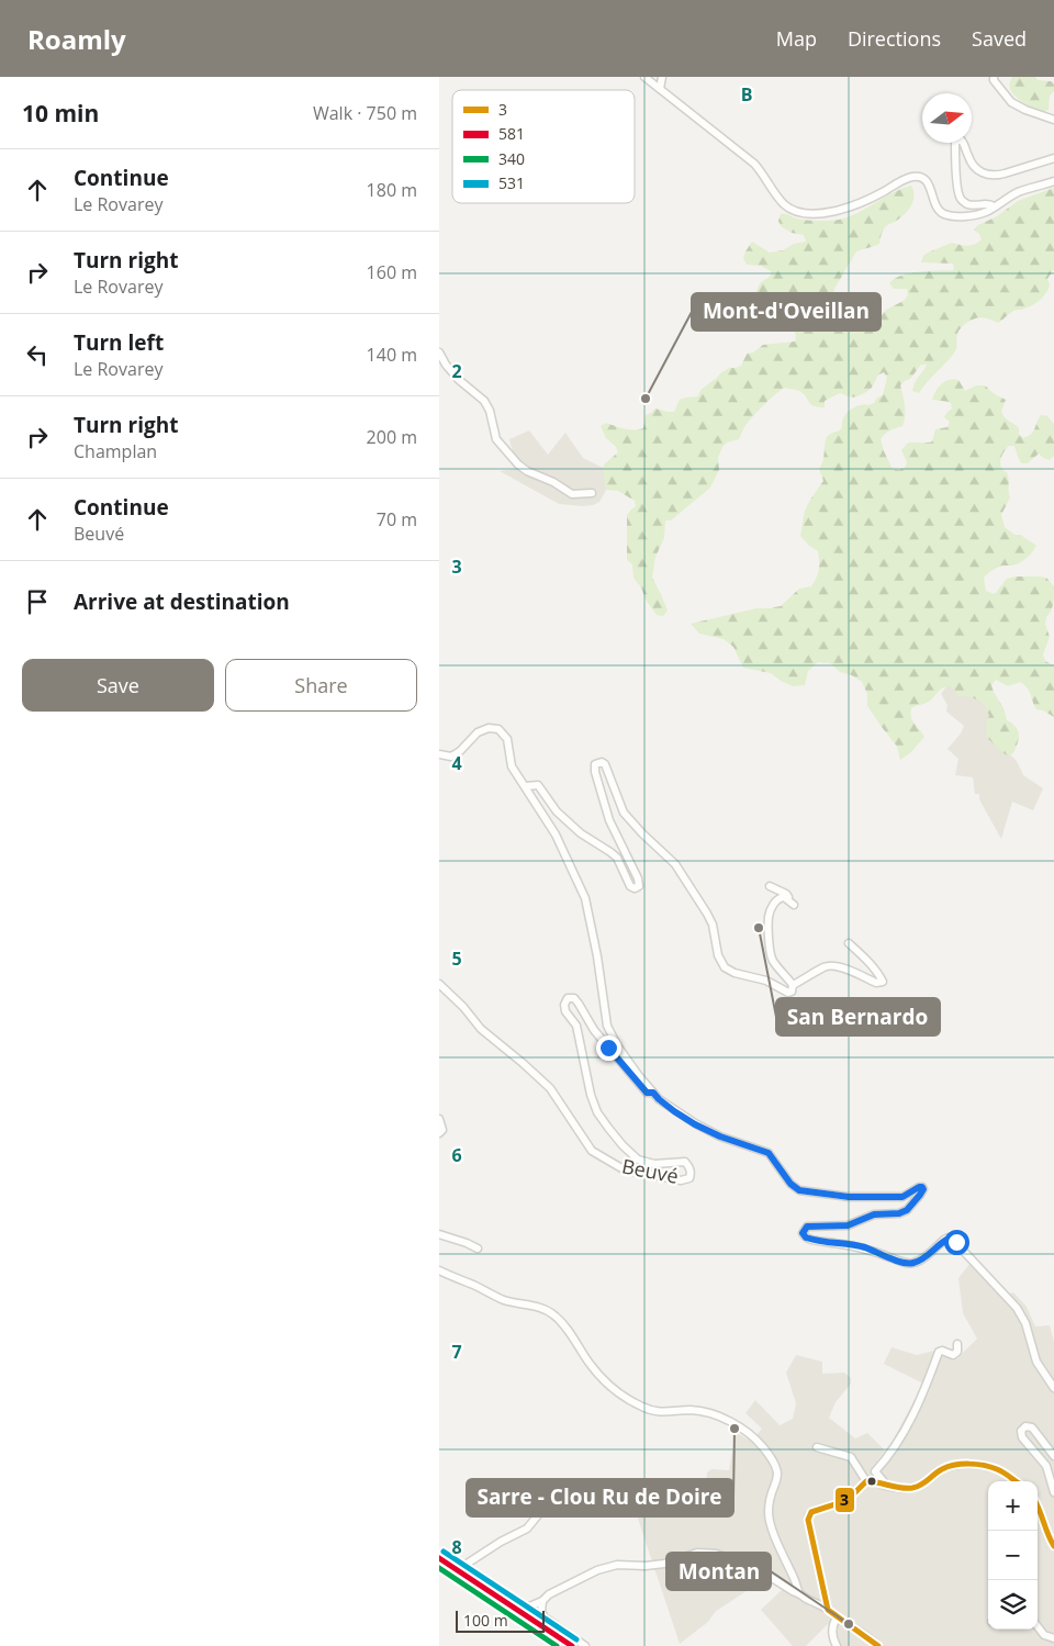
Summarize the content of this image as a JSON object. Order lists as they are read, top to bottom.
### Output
{
  "streets": {
    "street": ["Beuvé"]
  },
  "places": [
    "Mont-d'Oveillan",
    "San Bernardo",
    "Sarre - Clou Ru de Doire",
    "Montan"
  ],
  "lines": [
    "transit line 3",
    "transit line 531",
    "transit line 581",
    "transit line 340"
  ],
  "legend": [
    "3",
    "581",
    "340",
    "531"
  ],
  "scale_bar": "100 m",
  "north": "right",
  "page": {
    "header": "Roamly",
    "nav": ["Map", "Directions", "Saved"],
    "heading": ["10 min", "Walk · 750 m"],
    "list": [
      ["Continue", "Le Rovarey", "180 m"],
      ["Turn right", "Le Rovarey", "160 m"],
      ["Turn left", "Le Rovarey", "140 m"],
      ["Turn right", "Champlan", "200 m"],
      ["Continue", "Beuvé", "70 m"],
      "Arrive at destination"
    ],
    "buttons": ["Save", "Share"],
    "map_buttons": ["+", "−"],
    "scale": "100 m"
  },
  "grid": {
    "columns": ["B"],
    "rows": [
      "2",
      "3",
      "4",
      "5",
      "6",
      "7",
      "8"
    ]
  }
}
